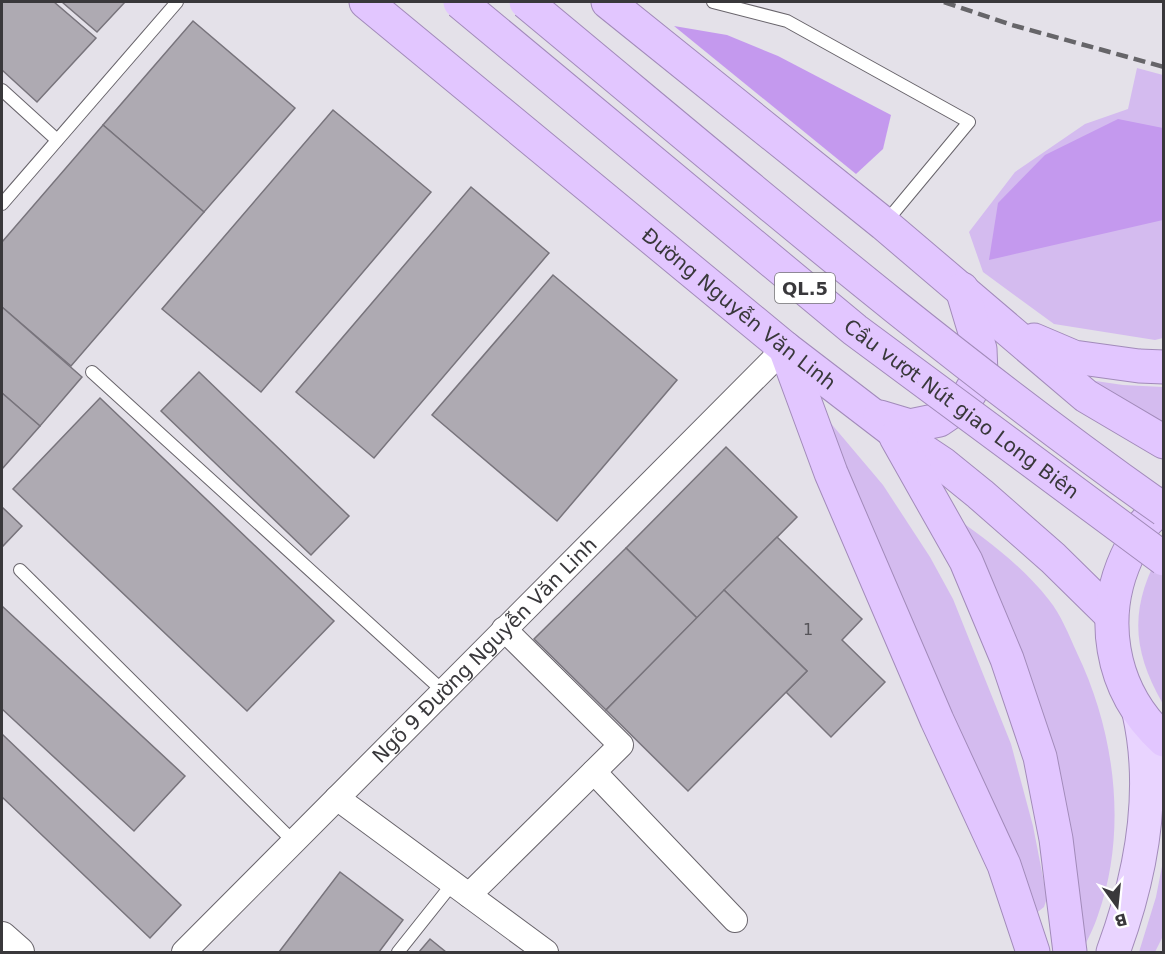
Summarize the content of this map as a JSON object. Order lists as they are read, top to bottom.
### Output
{
  "streets": {
    "highway": ["QL.5", "Đường Nguyễn Văn Linh", "Cầu vượt Nút giao Long Biên"],
    "street": ["Ngõ 9 Đường Nguyễn Văn Linh"]
  },
  "crossings": [
    ["Đường Nguyễn Văn Linh", "Ngõ 9 Đường Nguyễn Văn Linh"]
  ],
  "house_numbers": ["1"],
  "north": "bottom"
}
